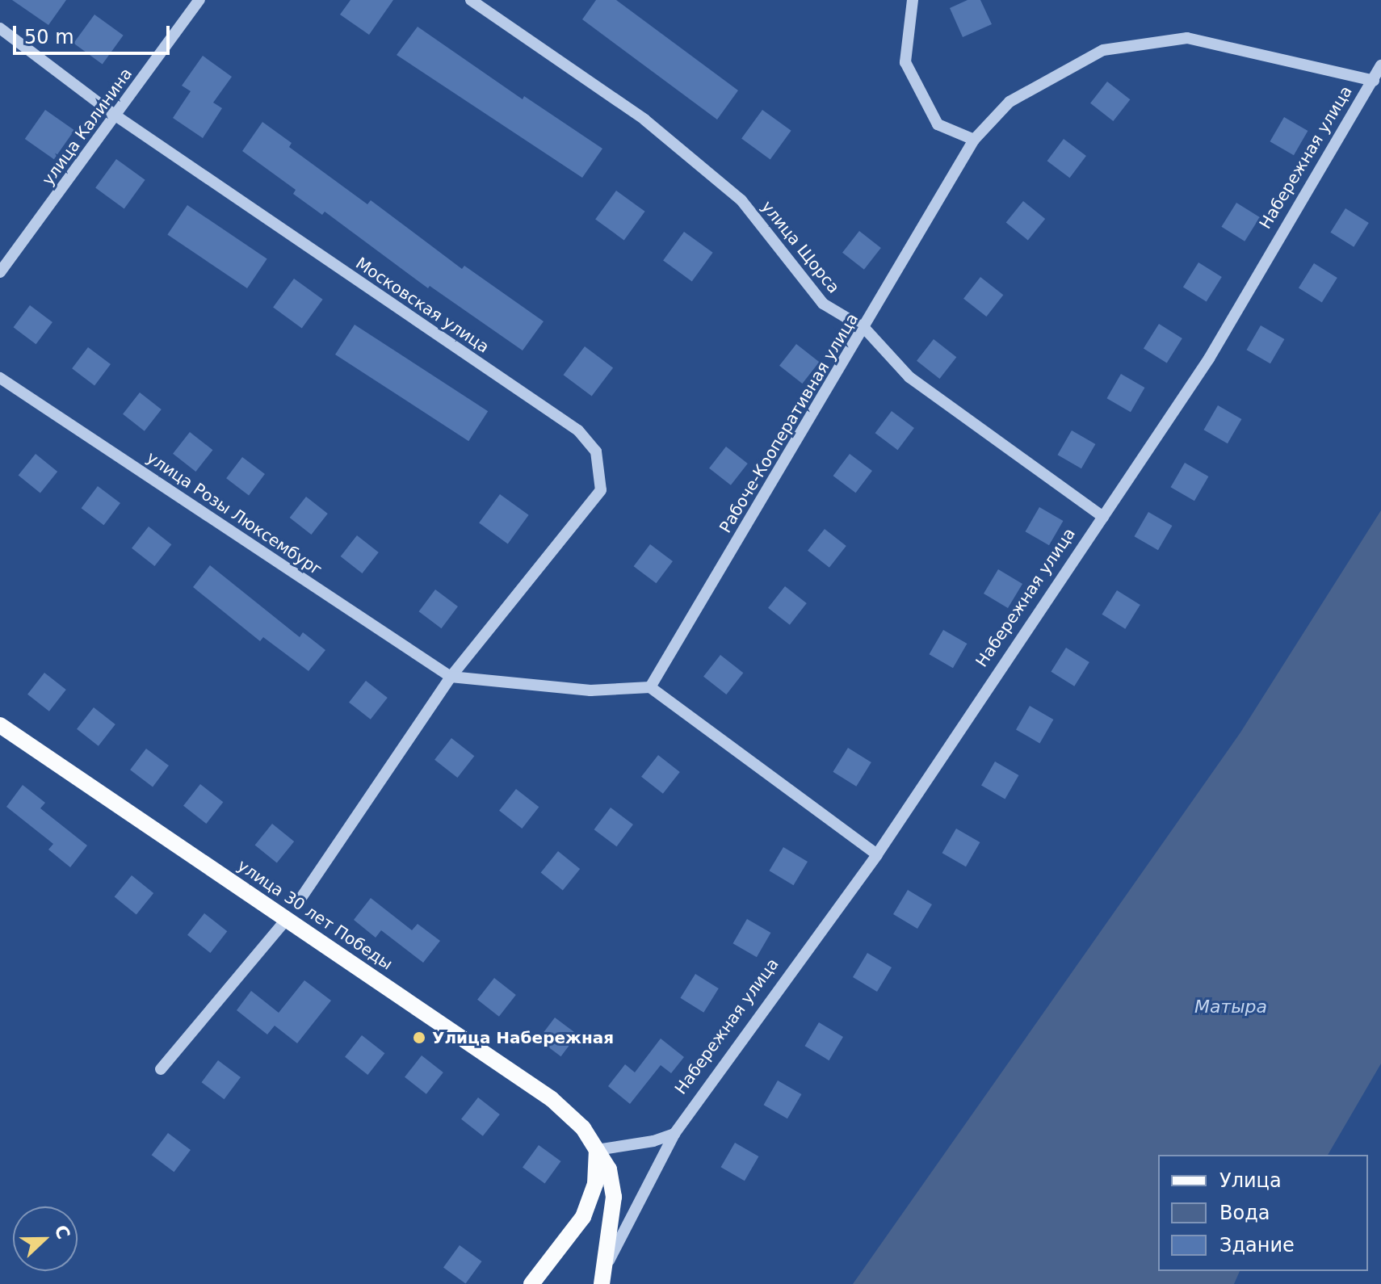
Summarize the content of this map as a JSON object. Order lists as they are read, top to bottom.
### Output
{
  "streets": {
    "main road": ["Набережная улица", "улица 30 лет Победы"],
    "street": [
      "улица Калинина",
      "улица Щорса",
      "Московская улица",
      "Рабоче-Кооперативная улица",
      "улица Розы Люксембург"
    ]
  },
  "crossings": [
    ["улица Калинина", "Московская улица"],
    ["Набережная улица", "улица Щорса"],
    ["Набережная улица", "Рабоче-Кооперативная улица"],
    ["Набережная улица", "улица 30 лет Победы"],
    ["улица Щорса", "Рабоче-Кооперативная улица"],
    ["Московская улица", "улица Розы Люксембург"]
  ],
  "water": ["Матыра"],
  "places": ["Улица Набережная"],
  "legend": ["Улица", "Вода", "Здание"],
  "scale_bar": "50 m",
  "north": "right"
}
